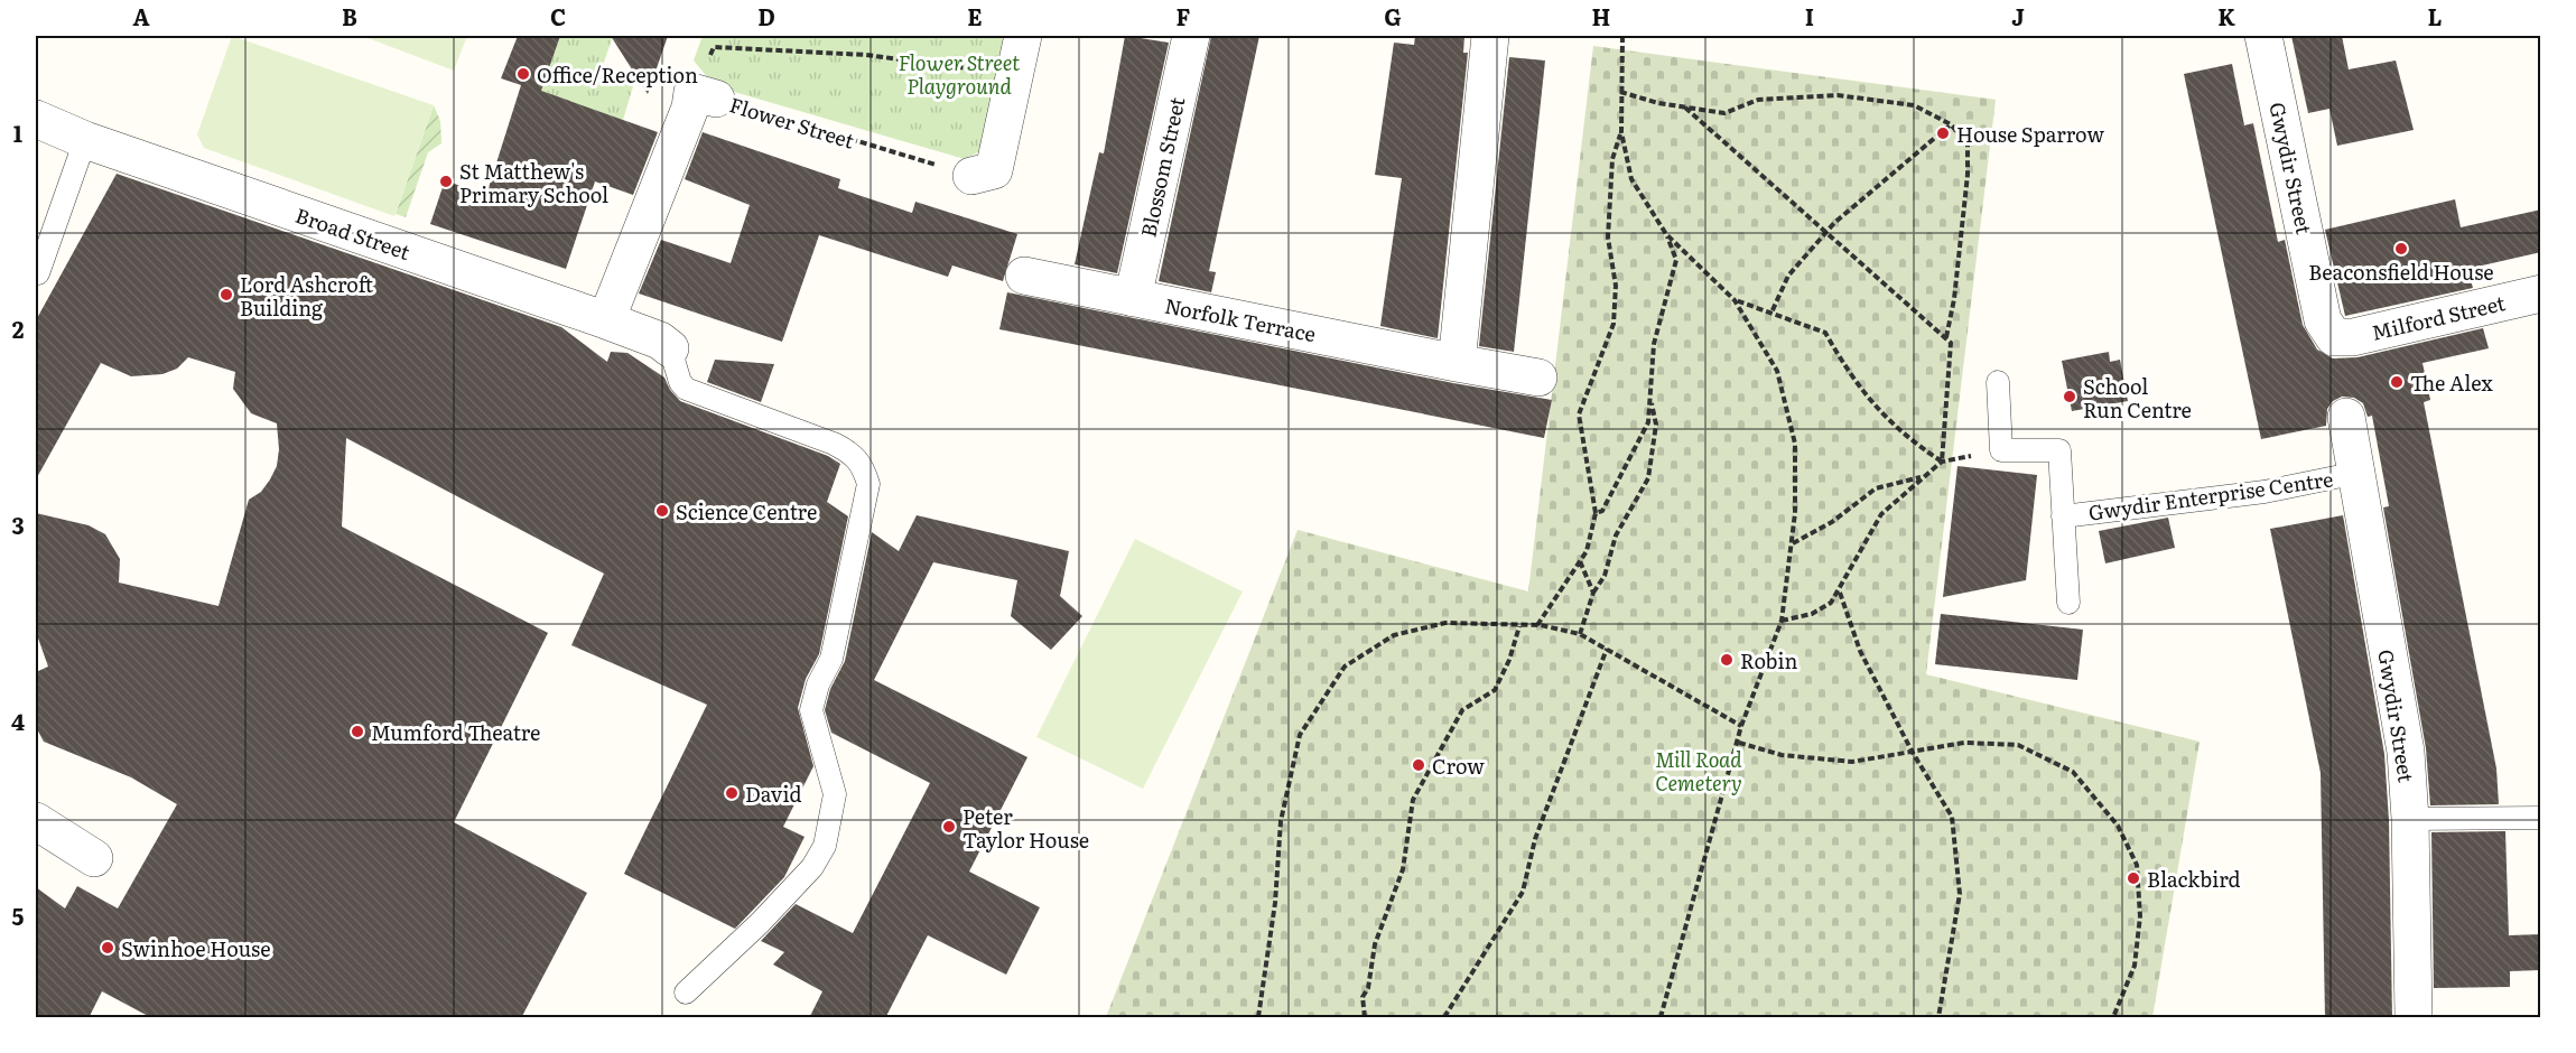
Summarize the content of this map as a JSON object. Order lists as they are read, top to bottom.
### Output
{
  "streets": {
    "street": [
      "Blossom Street",
      "Gwydir Street",
      "Broad Street",
      "Milford Street",
      "Norfolk Terrace"
    ],
    "lane": ["Gwydir Enterprise Centre"],
    "path": ["Flower Street"]
  },
  "crossings": [
    ["Blossom Street", "Norfolk Terrace"],
    ["Gwydir Street", "Milford Street"],
    ["Gwydir Street", "Gwydir Enterprise Centre"]
  ],
  "parks": ["Flower Street Playground", "Mill Road Cemetery"],
  "places": [
    "Office/Reception",
    "House Sparrow",
    "St Matthew's Primary School",
    "Beaconsfield House",
    "Lord Ashcroft Building",
    "The Alex",
    "School Run Centre",
    "Science Centre",
    "Robin",
    "Mumford Theatre",
    "Crow",
    "David",
    "Peter Taylor House",
    "Blackbird",
    "Swinhoe House"
  ],
  "grid": {
    "columns": [
      "A",
      "B",
      "C",
      "D",
      "E",
      "F",
      "G",
      "H",
      "I",
      "J",
      "K",
      "L"
    ],
    "rows": [
      "1",
      "2",
      "3",
      "4",
      "5"
    ]
  }
}
